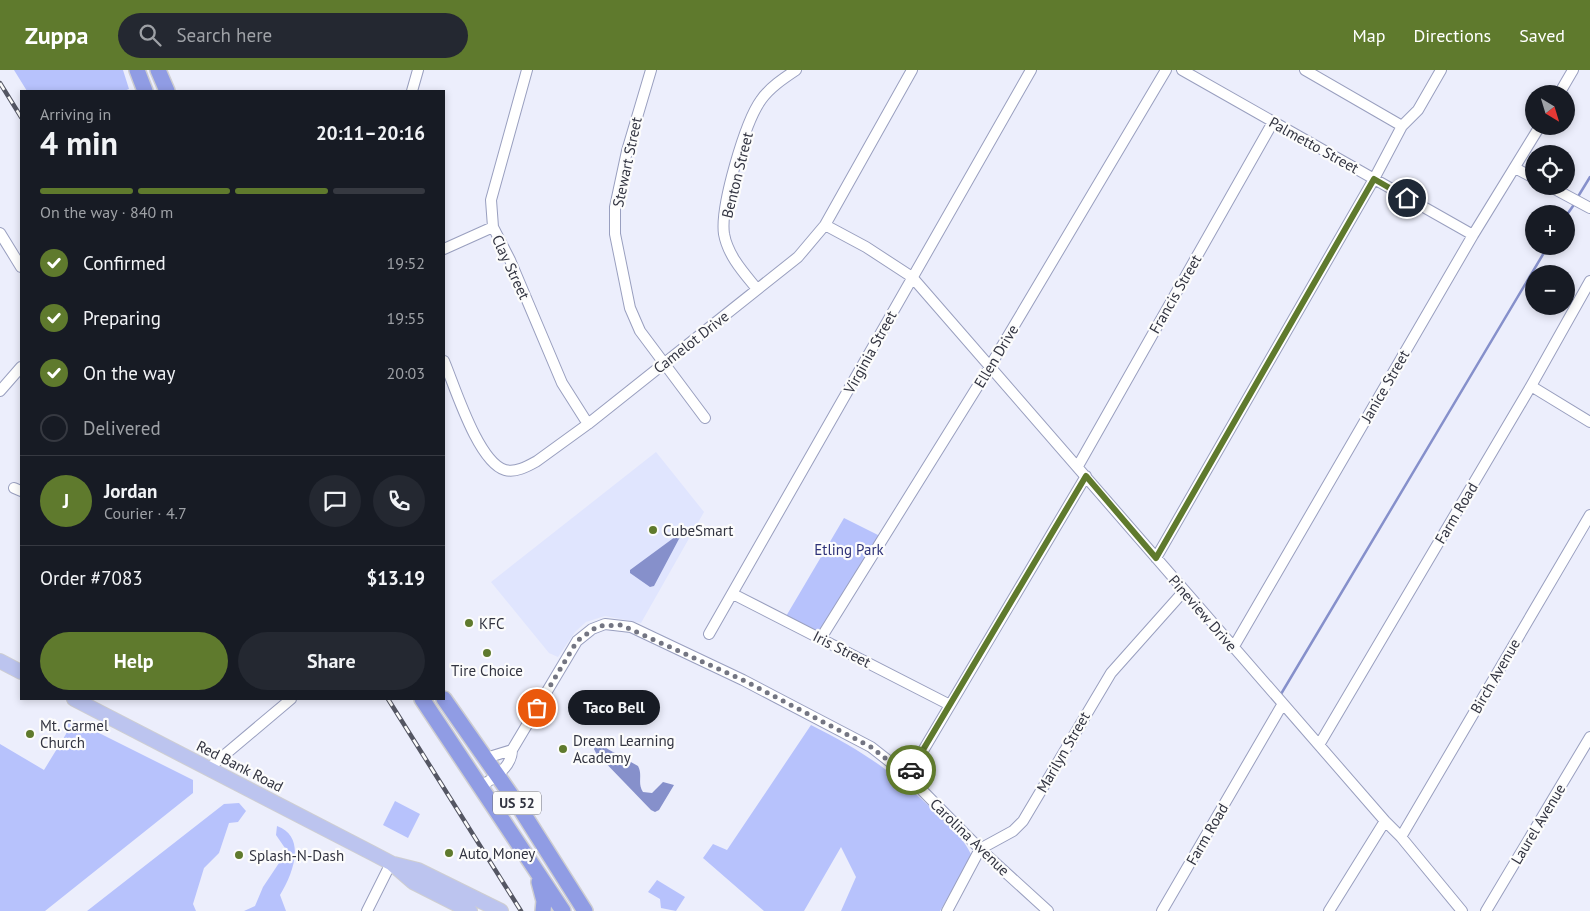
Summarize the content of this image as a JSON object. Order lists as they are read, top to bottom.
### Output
{
  "streets": {
    "highway": ["US 52"],
    "main road": ["Red Bank Road"],
    "street": [
      "Palmetto Street",
      "Stewart Street",
      "Benton Street",
      "Clay Street",
      "Francis Street",
      "Camelot Drive",
      "Virginia Street",
      "Ellen Drive",
      "Janice Street",
      "Farm Road",
      "Pineview Drive",
      "Iris Street",
      "Birch Avenue",
      "Marilyn Street",
      "Laurel Avenue",
      "Carolina Avenue"
    ]
  },
  "crossings": [
    ["Palmetto Street", "Francis Street"],
    ["Palmetto Street", "Janice Street"],
    ["Stewart Street", "Camelot Drive"],
    ["Benton Street", "Camelot Drive"],
    ["Clay Street", "Camelot Drive"],
    ["Francis Street", "Pineview Drive"],
    ["Camelot Drive", "Pineview Drive"],
    ["Virginia Street", "Pineview Drive"],
    ["Virginia Street", "Iris Street"],
    ["Ellen Drive", "Pineview Drive"],
    ["Ellen Drive", "Iris Street"],
    ["Janice Street", "Pineview Drive"],
    ["Farm Road", "Pineview Drive"],
    ["Pineview Drive", "Birch Avenue"],
    ["Pineview Drive", "Marilyn Street"],
    ["Marilyn Street", "Carolina Avenue"],
    ["US 52", "Carolina Avenue"]
  ],
  "parks": ["Etling Park"],
  "places": [
    "CubeSmart",
    "KFC",
    "Tire Choice",
    "Taco Bell",
    "Mt. Carmel Church",
    "Dream Learning Academy",
    "Auto Money",
    "Splash-N-Dash"
  ],
  "north": "bottom right",
  "page": {
    "header": "Zuppa",
    "search": "Search here",
    "nav": ["Map", "Directions", "Saved"],
    "map_buttons": ["+", "−"],
    "heading": ["4 min", "Arriving in", "20:11–20:16"],
    "panel": [
      "Jordan",
      "Courier · 4.7",
      "Order #7083",
      "$13.19"
    ],
    "bar": "On the way · 840 m",
    "list": [
      ["Confirmed", "19:52"],
      ["Preparing", "19:55"],
      ["On the way", "20:03"],
      "Delivered"
    ],
    "round": "J",
    "buttons": ["Help", "Share"],
    "bubble": "Taco Bell"
  }
}
